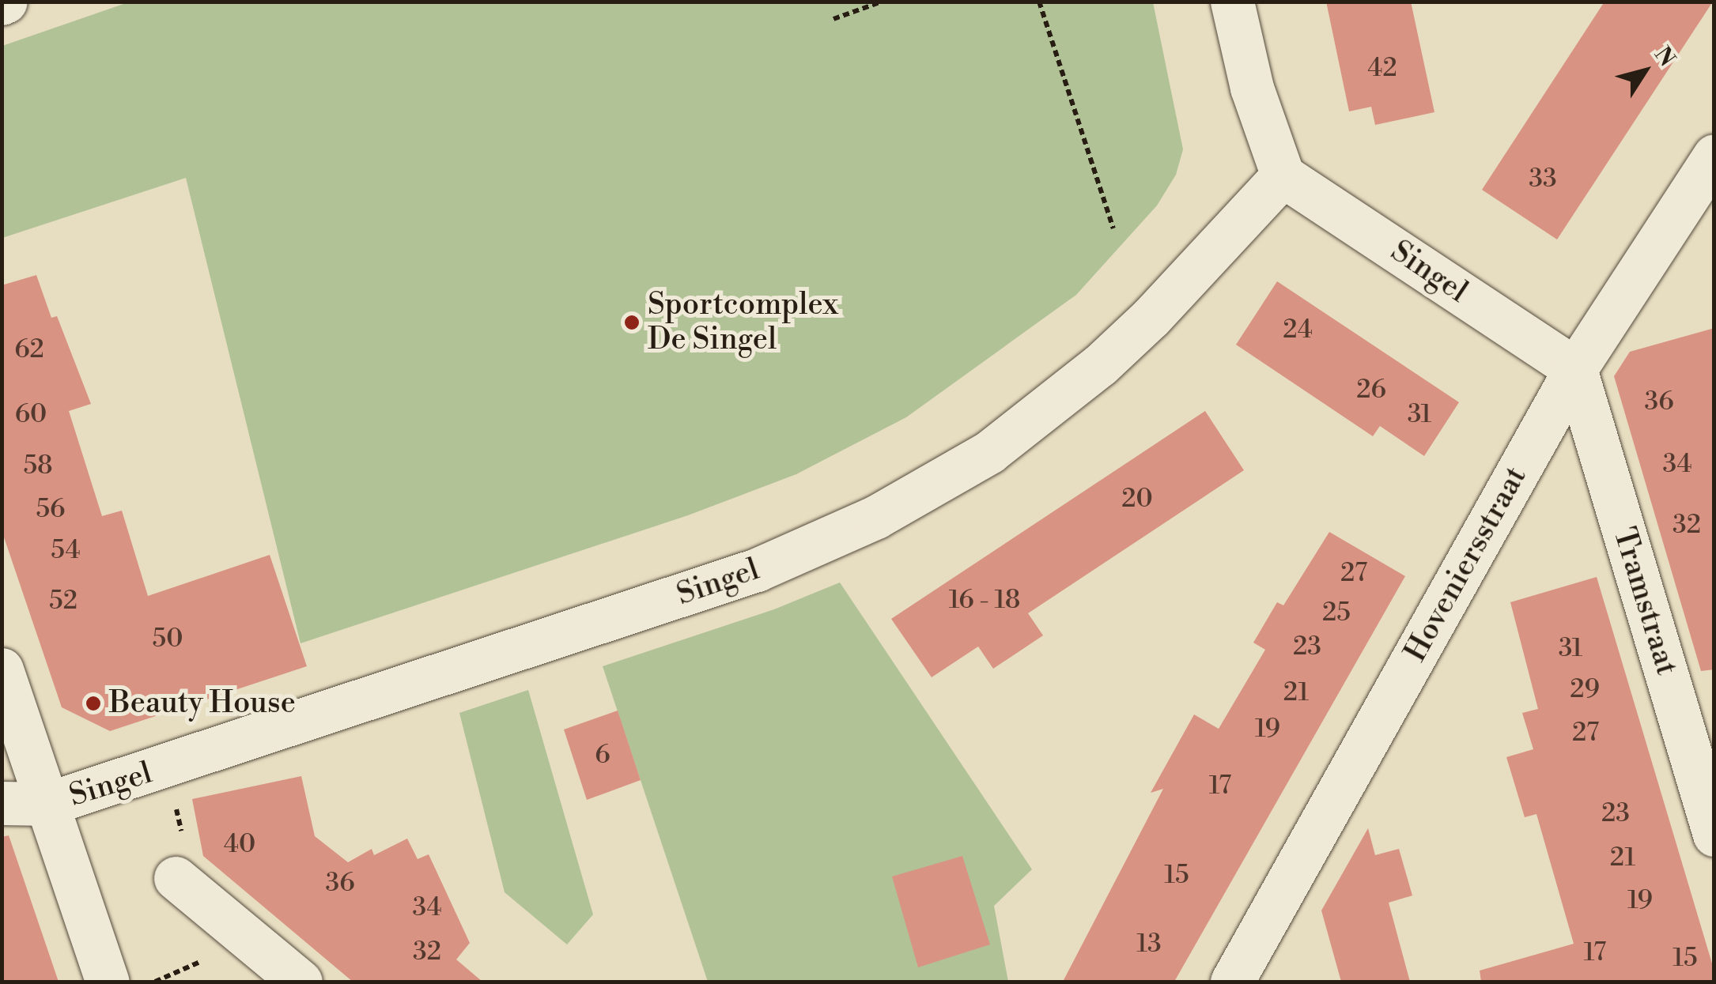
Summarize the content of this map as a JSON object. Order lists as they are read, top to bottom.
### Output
{
  "streets": {
    "street": ["Singel", "Hoveniersstraat", "Tramstraat"]
  },
  "crossings": [
    ["Singel", "Hoveniersstraat"],
    ["Singel", "Tramstraat"],
    ["Hoveniersstraat", "Tramstraat"]
  ],
  "places": ["Sportcomplex De Singel", "Beauty House"],
  "house_numbers": [
    "42",
    "33",
    "24",
    "62",
    "26",
    "36",
    "60",
    "31",
    "34",
    "58",
    "20",
    "56",
    "32",
    "54",
    "27",
    "16 - 18",
    "52",
    "25",
    "50",
    "23",
    "31",
    "29",
    "21",
    "19",
    "27",
    "6",
    "17",
    "23",
    "40",
    "21",
    "15",
    "36",
    "19",
    "34",
    "13",
    "32",
    "17",
    "15"
  ],
  "north": "top right"
}
